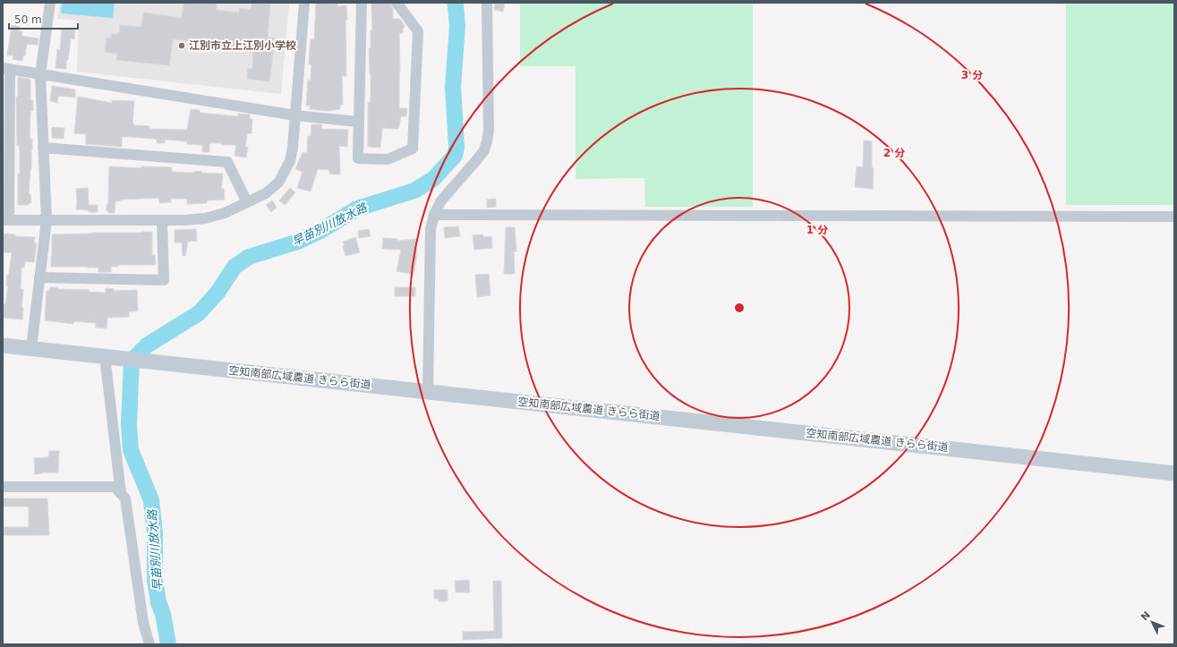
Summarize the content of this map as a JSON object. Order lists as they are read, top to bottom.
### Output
{
  "streets": {
    "street": ["空知南部広域農道 きらら街道"]
  },
  "water": ["早苗別川放水路"],
  "places": ["江別市立上江別小学校"],
  "scale_bar": "50 m",
  "north": "top left",
  "rings": ["3 分", "2 分", "1 分"]
}
